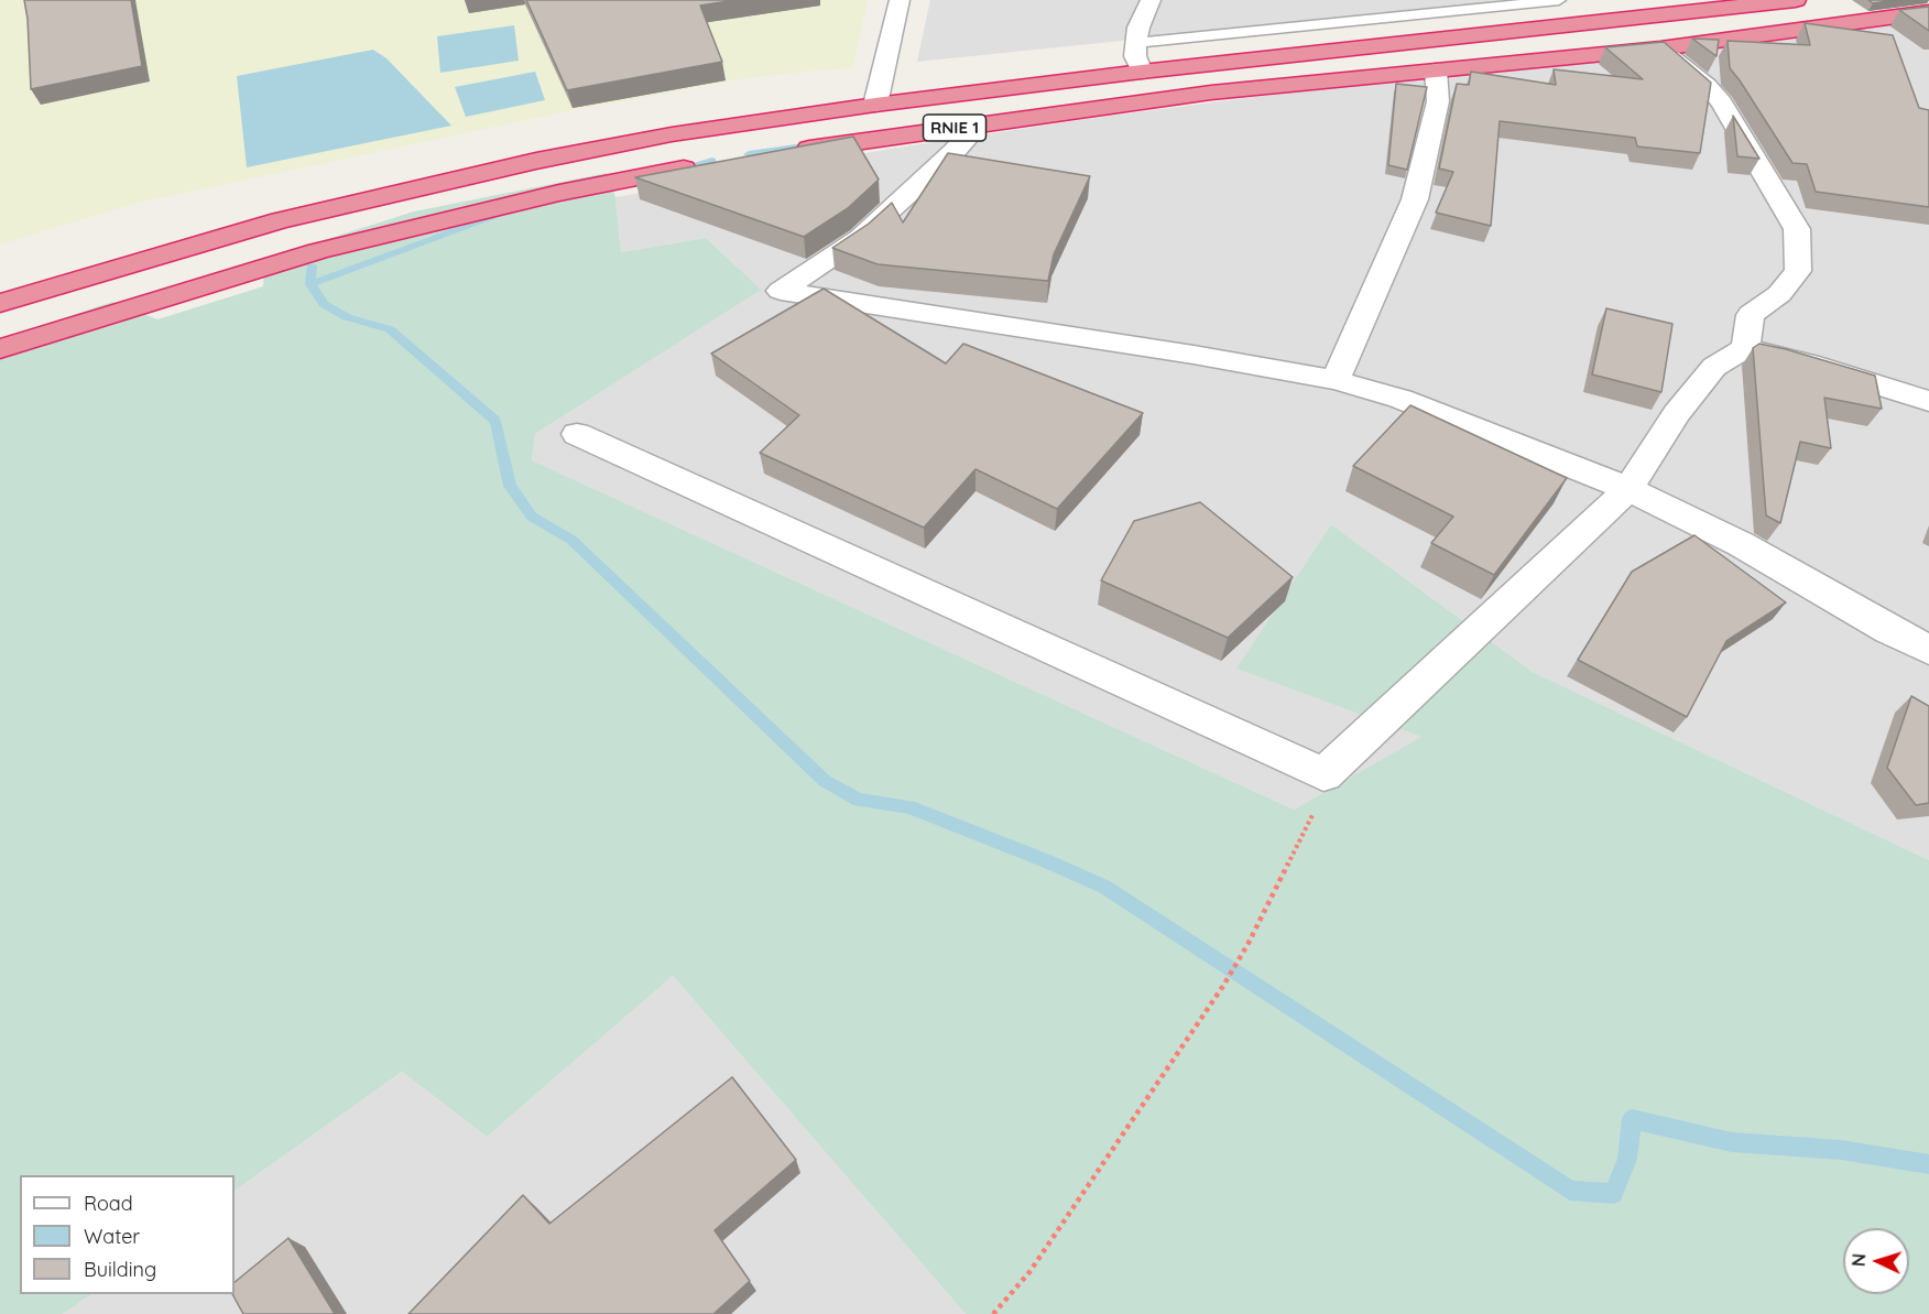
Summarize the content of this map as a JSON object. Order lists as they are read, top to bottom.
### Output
{
  "streets": {
    "highway": ["RNIE 1"]
  },
  "legend": ["Road", "Water", "Building"],
  "north": "left"
}
